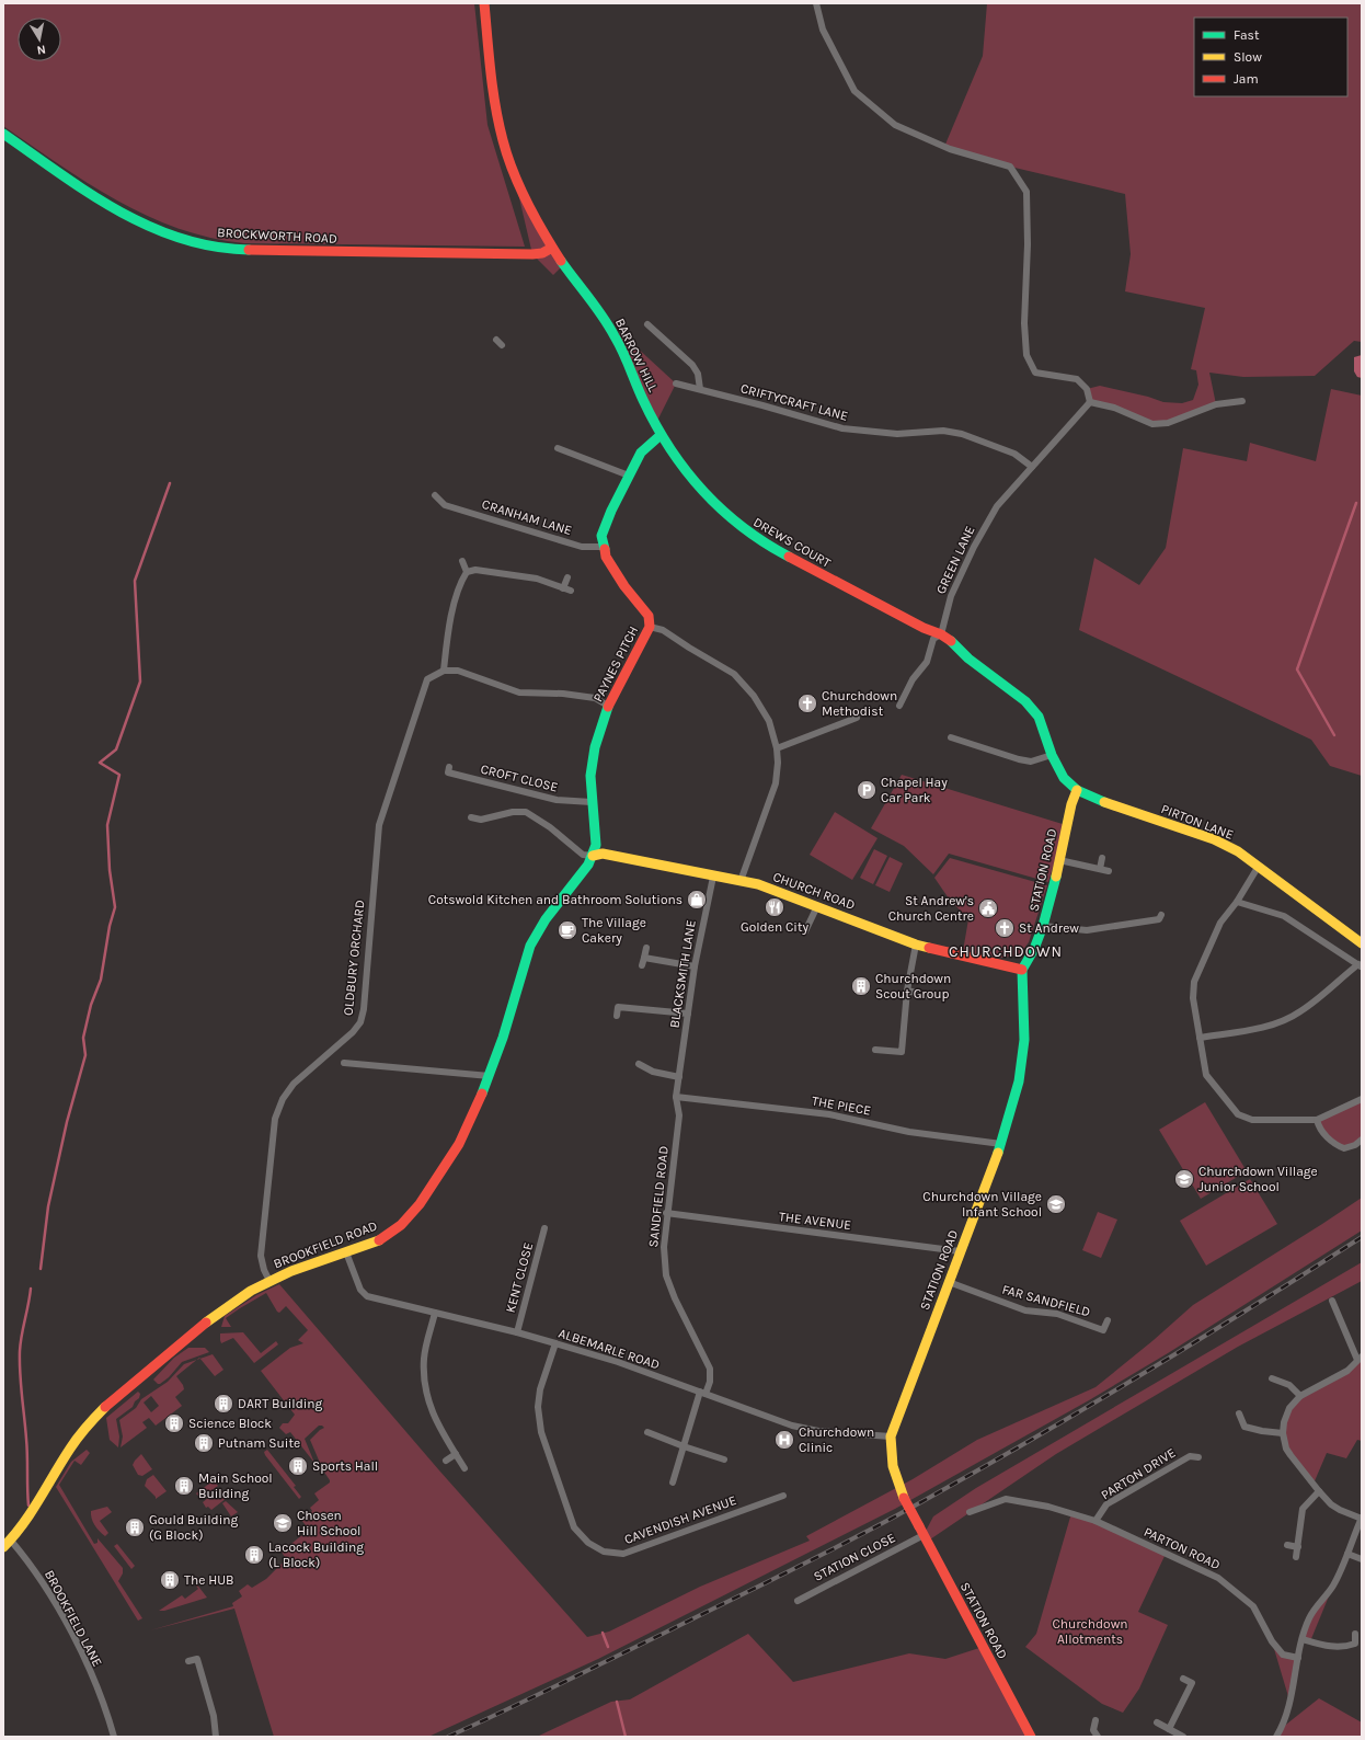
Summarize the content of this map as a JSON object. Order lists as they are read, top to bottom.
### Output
{
  "streets": {
    "street": [
      "BROCKWORTH ROAD",
      "BARROW HILL",
      "CRIFTYCRAFT LANE",
      "CRANHAM LANE",
      "DREWS COURT",
      "GREEN LANE",
      "PAYNES PITCH",
      "CROFT CLOSE",
      "PIRTON LANE",
      "STATION ROAD",
      "CHURCH ROAD",
      "OLDBURY ORCHARD",
      "BLACKSMITH LANE",
      "THE PIECE",
      "SANDFIELD ROAD",
      "THE AVENUE",
      "BROOKFIELD ROAD",
      "KENT CLOSE",
      "FAR SANDFIELD",
      "ALBEMARLE ROAD",
      "PARTON DRIVE",
      "CAVENDISH AVENUE",
      "PARTON ROAD",
      "STATION CLOSE",
      "BROOKFIELD LANE"
    ]
  },
  "crossings": [
    ["BROCKWORTH ROAD", "BARROW HILL"],
    ["BARROW HILL", "DREWS COURT"],
    ["CRIFTYCRAFT LANE", "GREEN LANE"],
    ["CRANHAM LANE", "PAYNES PITCH"],
    ["DREWS COURT", "GREEN LANE"],
    ["PAYNES PITCH", "CROFT CLOSE"],
    ["PAYNES PITCH", "CHURCH ROAD"],
    ["PAYNES PITCH", "BROOKFIELD ROAD"],
    ["PIRTON LANE", "STATION ROAD"],
    ["STATION ROAD", "CHURCH ROAD"],
    ["STATION ROAD", "THE PIECE"],
    ["STATION ROAD", "THE AVENUE"],
    ["STATION ROAD", "FAR SANDFIELD"],
    ["STATION ROAD", "ALBEMARLE ROAD"],
    ["STATION ROAD", "STATION CLOSE"],
    ["CHURCH ROAD", "BLACKSMITH LANE"],
    ["CHURCH ROAD", "BROOKFIELD ROAD"],
    ["OLDBURY ORCHARD", "BROOKFIELD ROAD"],
    ["BLACKSMITH LANE", "THE PIECE"],
    ["BLACKSMITH LANE", "SANDFIELD ROAD"],
    ["THE PIECE", "SANDFIELD ROAD"],
    ["SANDFIELD ROAD", "THE AVENUE"],
    ["SANDFIELD ROAD", "ALBEMARLE ROAD"],
    ["BROOKFIELD ROAD", "ALBEMARLE ROAD"],
    ["BROOKFIELD ROAD", "BROOKFIELD LANE"],
    ["KENT CLOSE", "ALBEMARLE ROAD"],
    ["ALBEMARLE ROAD", "CAVENDISH AVENUE"],
    ["PARTON DRIVE", "PARTON ROAD"]
  ],
  "districts": ["CHURCHDOWN"],
  "parks": ["Churchdown Allotments"],
  "places": {
    "church": ["Churchdown Methodist", "St Andrew"],
    "parking": ["Chapel Hay Car Park"],
    "shop": ["Cotswold Kitchen and Bathroom Solutions"],
    "restaurant": ["Golden City"],
    "public building": ["St Andrew's Church Centre"],
    "cafe": ["The Village Cakery"],
    "building": [
      "Churchdown Scout Group",
      "DART Building",
      "Science Block",
      "Putnam Suite",
      "Sports Hall",
      "Main School Building",
      "Gould Building (G Block)",
      "Lacock Building (L Block)",
      "The HUB"
    ],
    "school or university": ["Churchdown Village Junior School", "Churchdown Village Infant School", "Chosen Hill School"],
    "hospital": ["Churchdown Clinic"]
  },
  "legend": ["Fast", "Slow", "Jam"],
  "north": "bottom"
}
